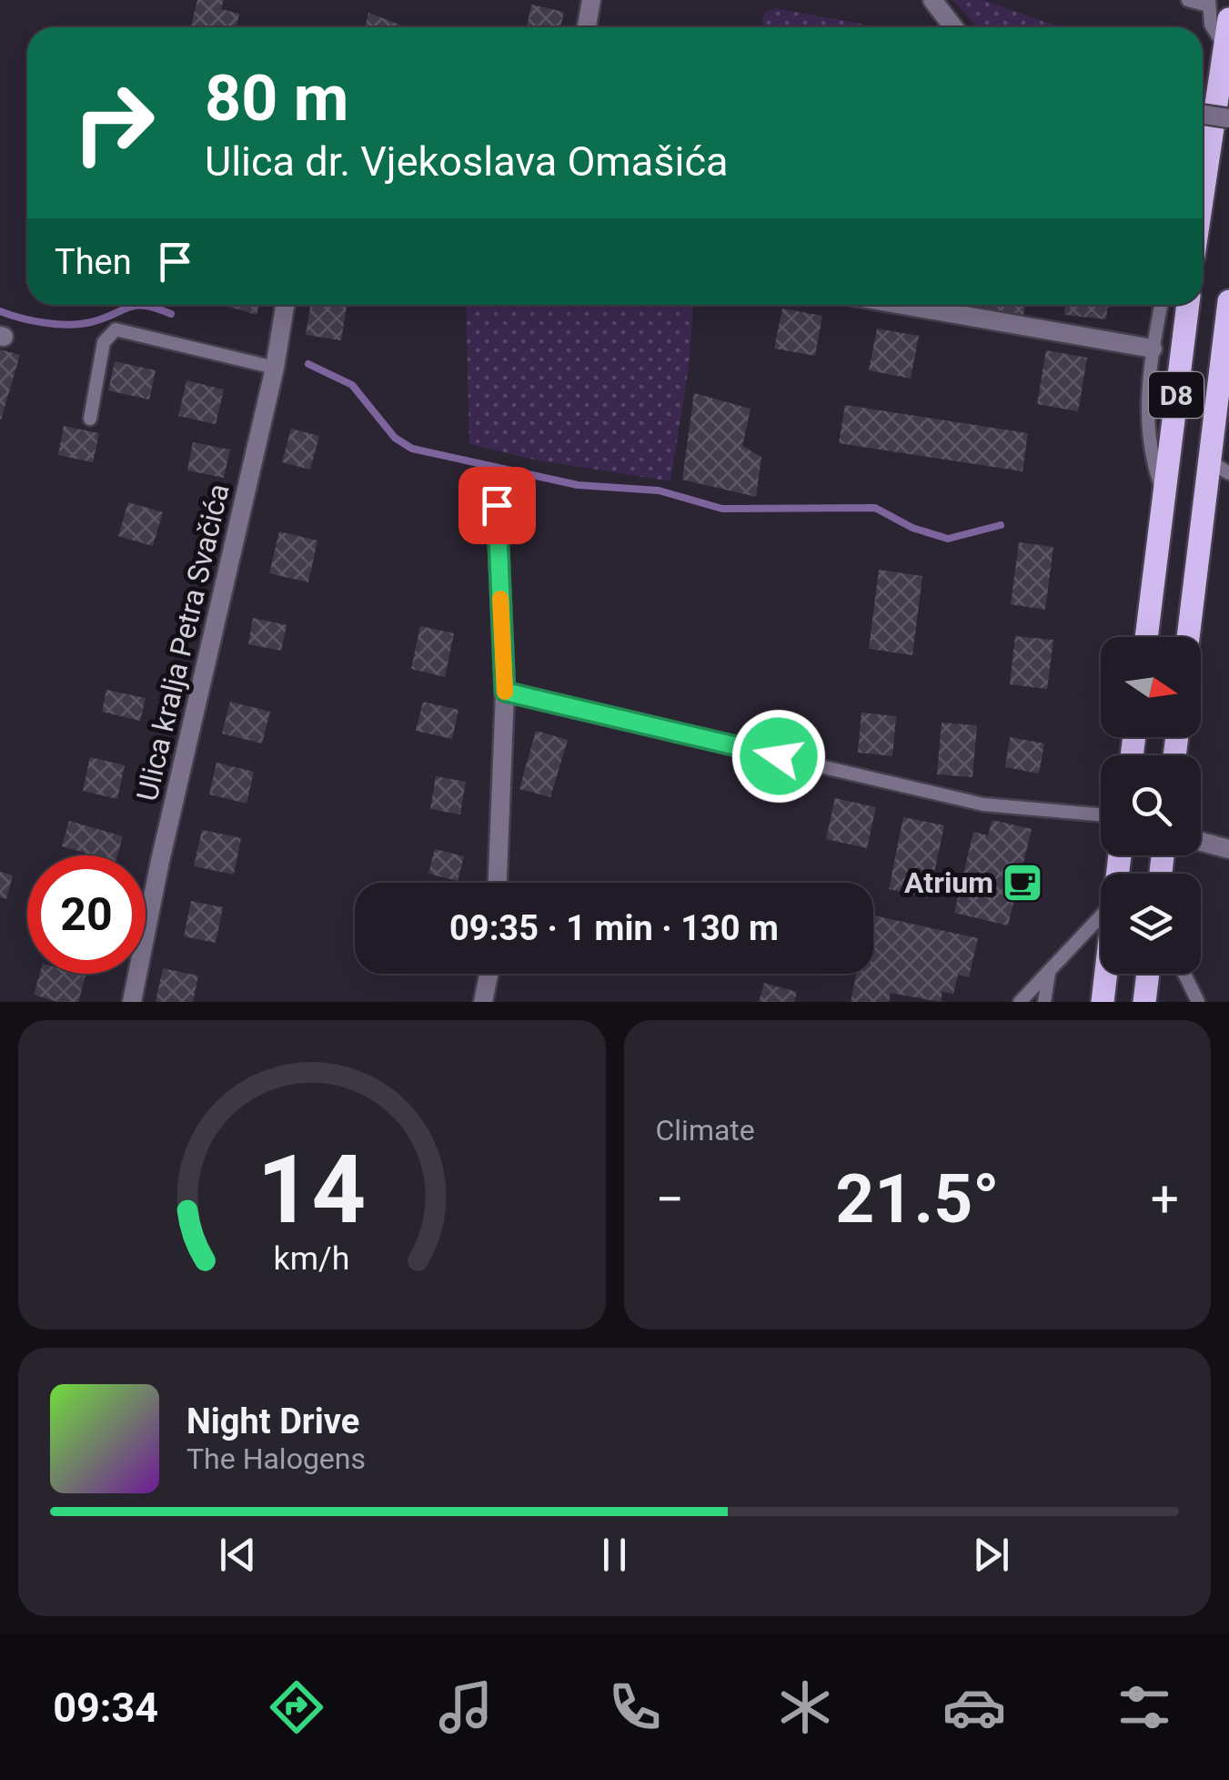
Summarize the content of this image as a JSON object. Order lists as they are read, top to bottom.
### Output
{
  "streets": {
    "main road": ["D8"],
    "street": ["Ulica kralja Petra Svačića"]
  },
  "places": {
    "cafe": ["Atrium"]
  },
  "north": "right",
  "page": {
    "turn": ["80 m", "Ulica dr. Vjekoslava Omašića"],
    "then": "Then",
    "limit": "20",
    "trip": "09:35 · 1 min · 130 m",
    "tile": "Climate",
    "heat": ["−", "21.5°", "+"],
    "song": ["Night Drive", "The Halogens"],
    "tabs": "09:34",
    "gauge": ["14", "km/h"]
  }
}
